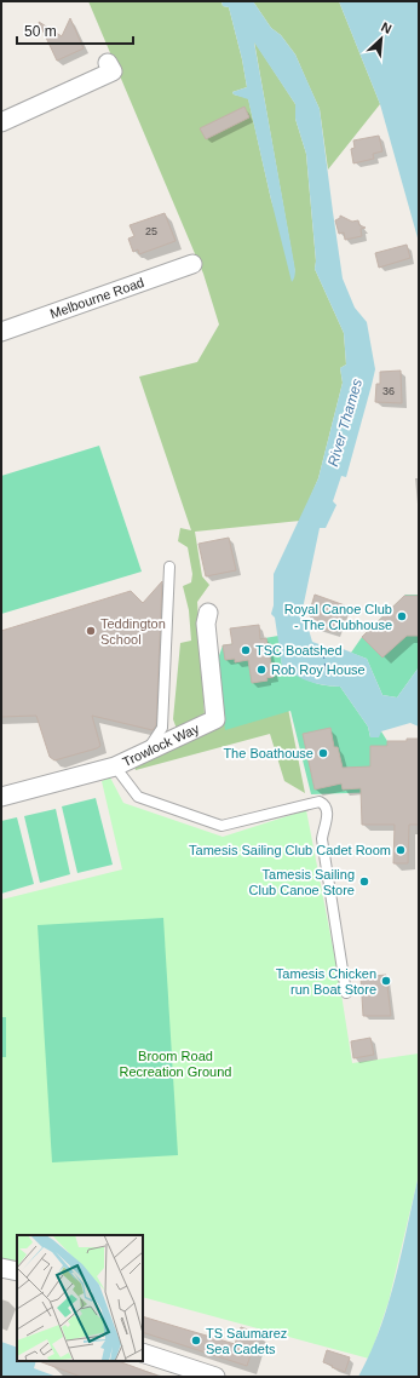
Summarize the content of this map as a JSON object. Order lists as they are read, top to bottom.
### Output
{
  "streets": {
    "street": ["Melbourne Road", "Trowlock Way"]
  },
  "water": ["River Thames"],
  "parks": ["Broom Road Recreation Ground"],
  "places": [
    "Royal Canoe Club - The Clubhouse",
    "Teddington School",
    "TSC Boatshed",
    "Rob Roy House",
    "The Boathouse",
    "Tamesis Sailing Club Cadet Room",
    "Tamesis Sailing Club Canoe Store",
    "Tamesis Chicken run Boat Store",
    "TS Saumarez Sea Cadets"
  ],
  "house_numbers": ["25", "36"],
  "scale_bar": "50 m",
  "north": "top right"
}
